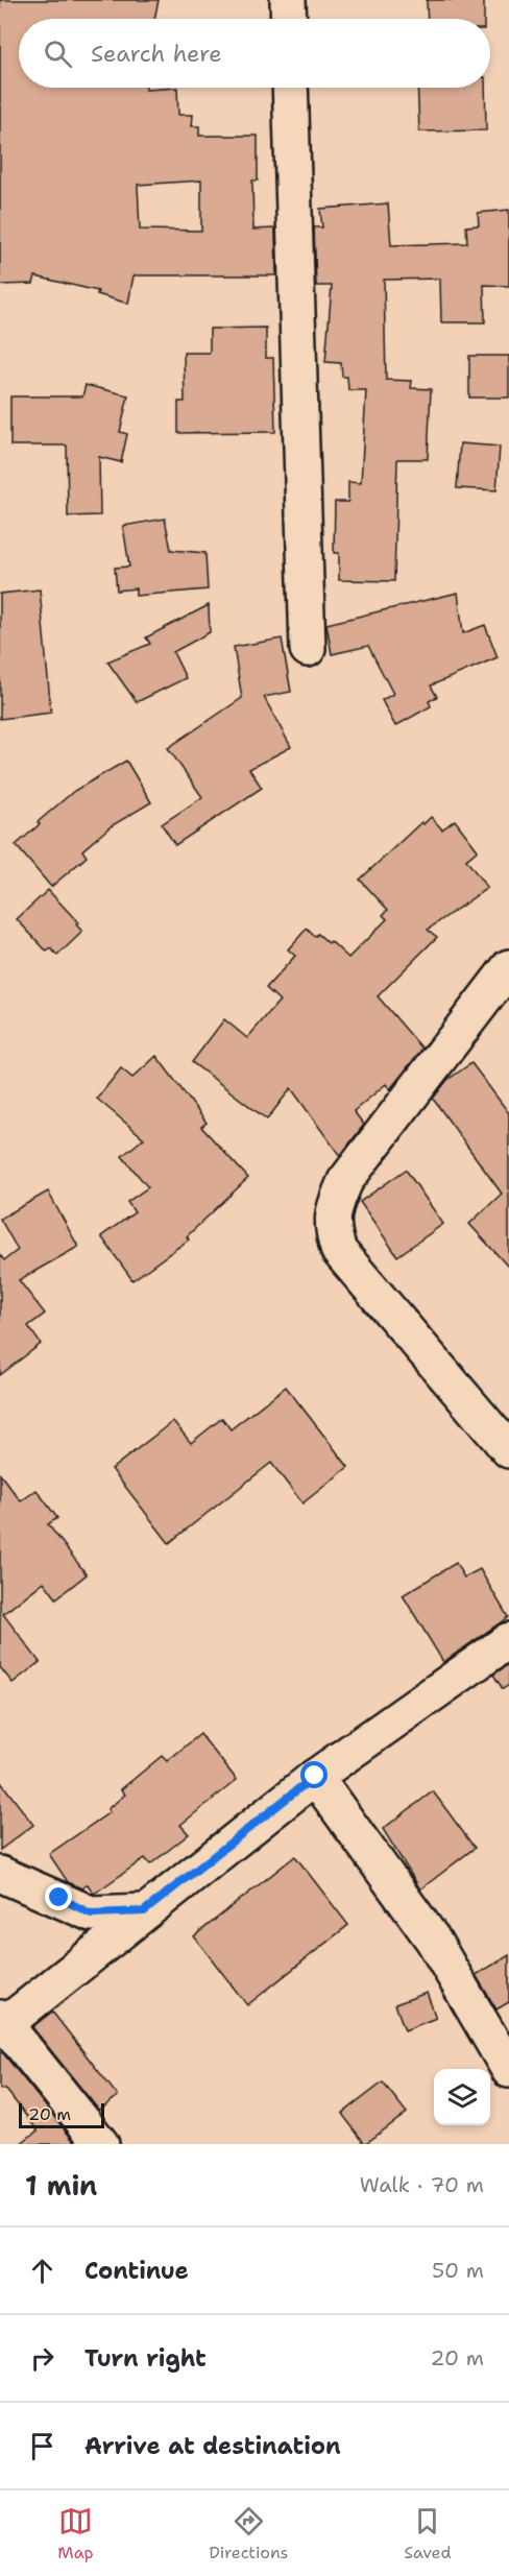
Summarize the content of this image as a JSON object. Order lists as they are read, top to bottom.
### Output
{
  "scale_bar": "20 m",
  "page": {
    "search": "Search here",
    "scale": "20 m",
    "heading": ["1 min", "Walk · 70 m"],
    "list": [
      ["Continue", "50 m"],
      ["Turn right", "20 m"],
      "Arrive at destination"
    ],
    "nav": ["Map", "Directions", "Saved"]
  }
}
